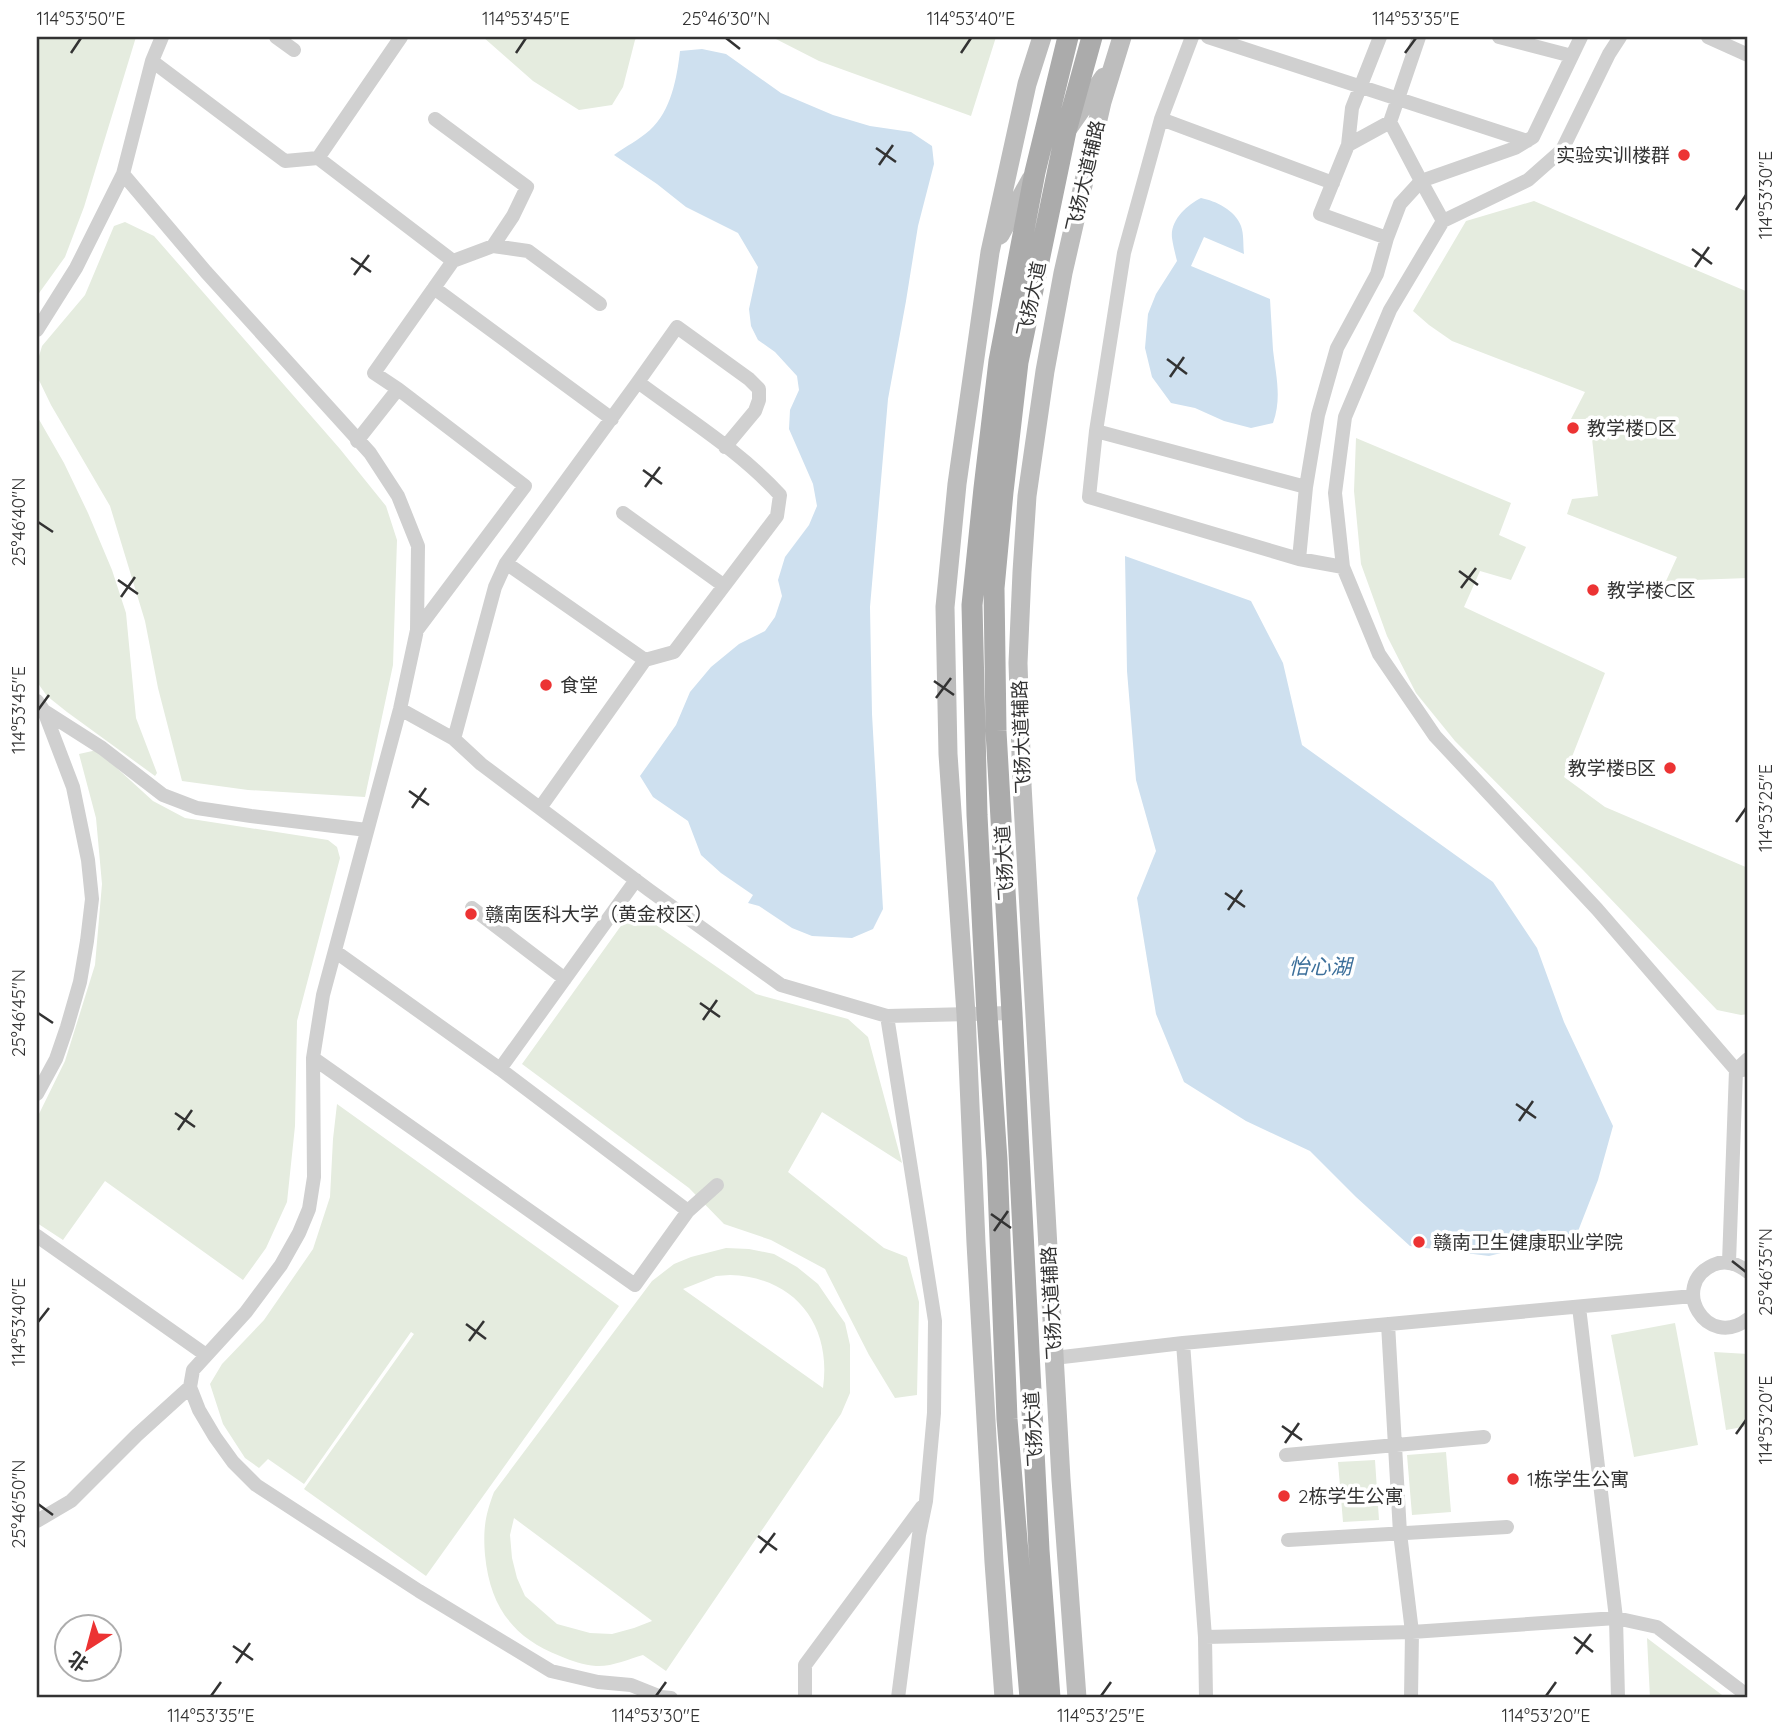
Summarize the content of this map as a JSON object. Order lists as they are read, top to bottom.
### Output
{
  "streets": {
    "main road": ["飞扬大道"],
    "street": ["飞扬大道辅路"]
  },
  "water": ["怡心湖"],
  "places": [
    "实验实训楼群",
    "教学楼D区",
    "教学楼C区",
    "食堂",
    "教学楼B区",
    "赣南医科大学（黄金校区）",
    "赣南卫生健康职业学院",
    "1栋学生公寓",
    "2栋学生公寓"
  ],
  "north": "bottom left",
  "coordinates": [
    "114°53'50\"E",
    "114°53'45\"E",
    "25°46'30\"N",
    "114°53'40\"E",
    "114°53'35\"E",
    "114°53'30\"E",
    "25°46'40\"N",
    "114°53'25\"E",
    "25°46'45\"N",
    "25°46'35\"N",
    "114°53'20\"E",
    "25°46'50\"N"
  ]
}
